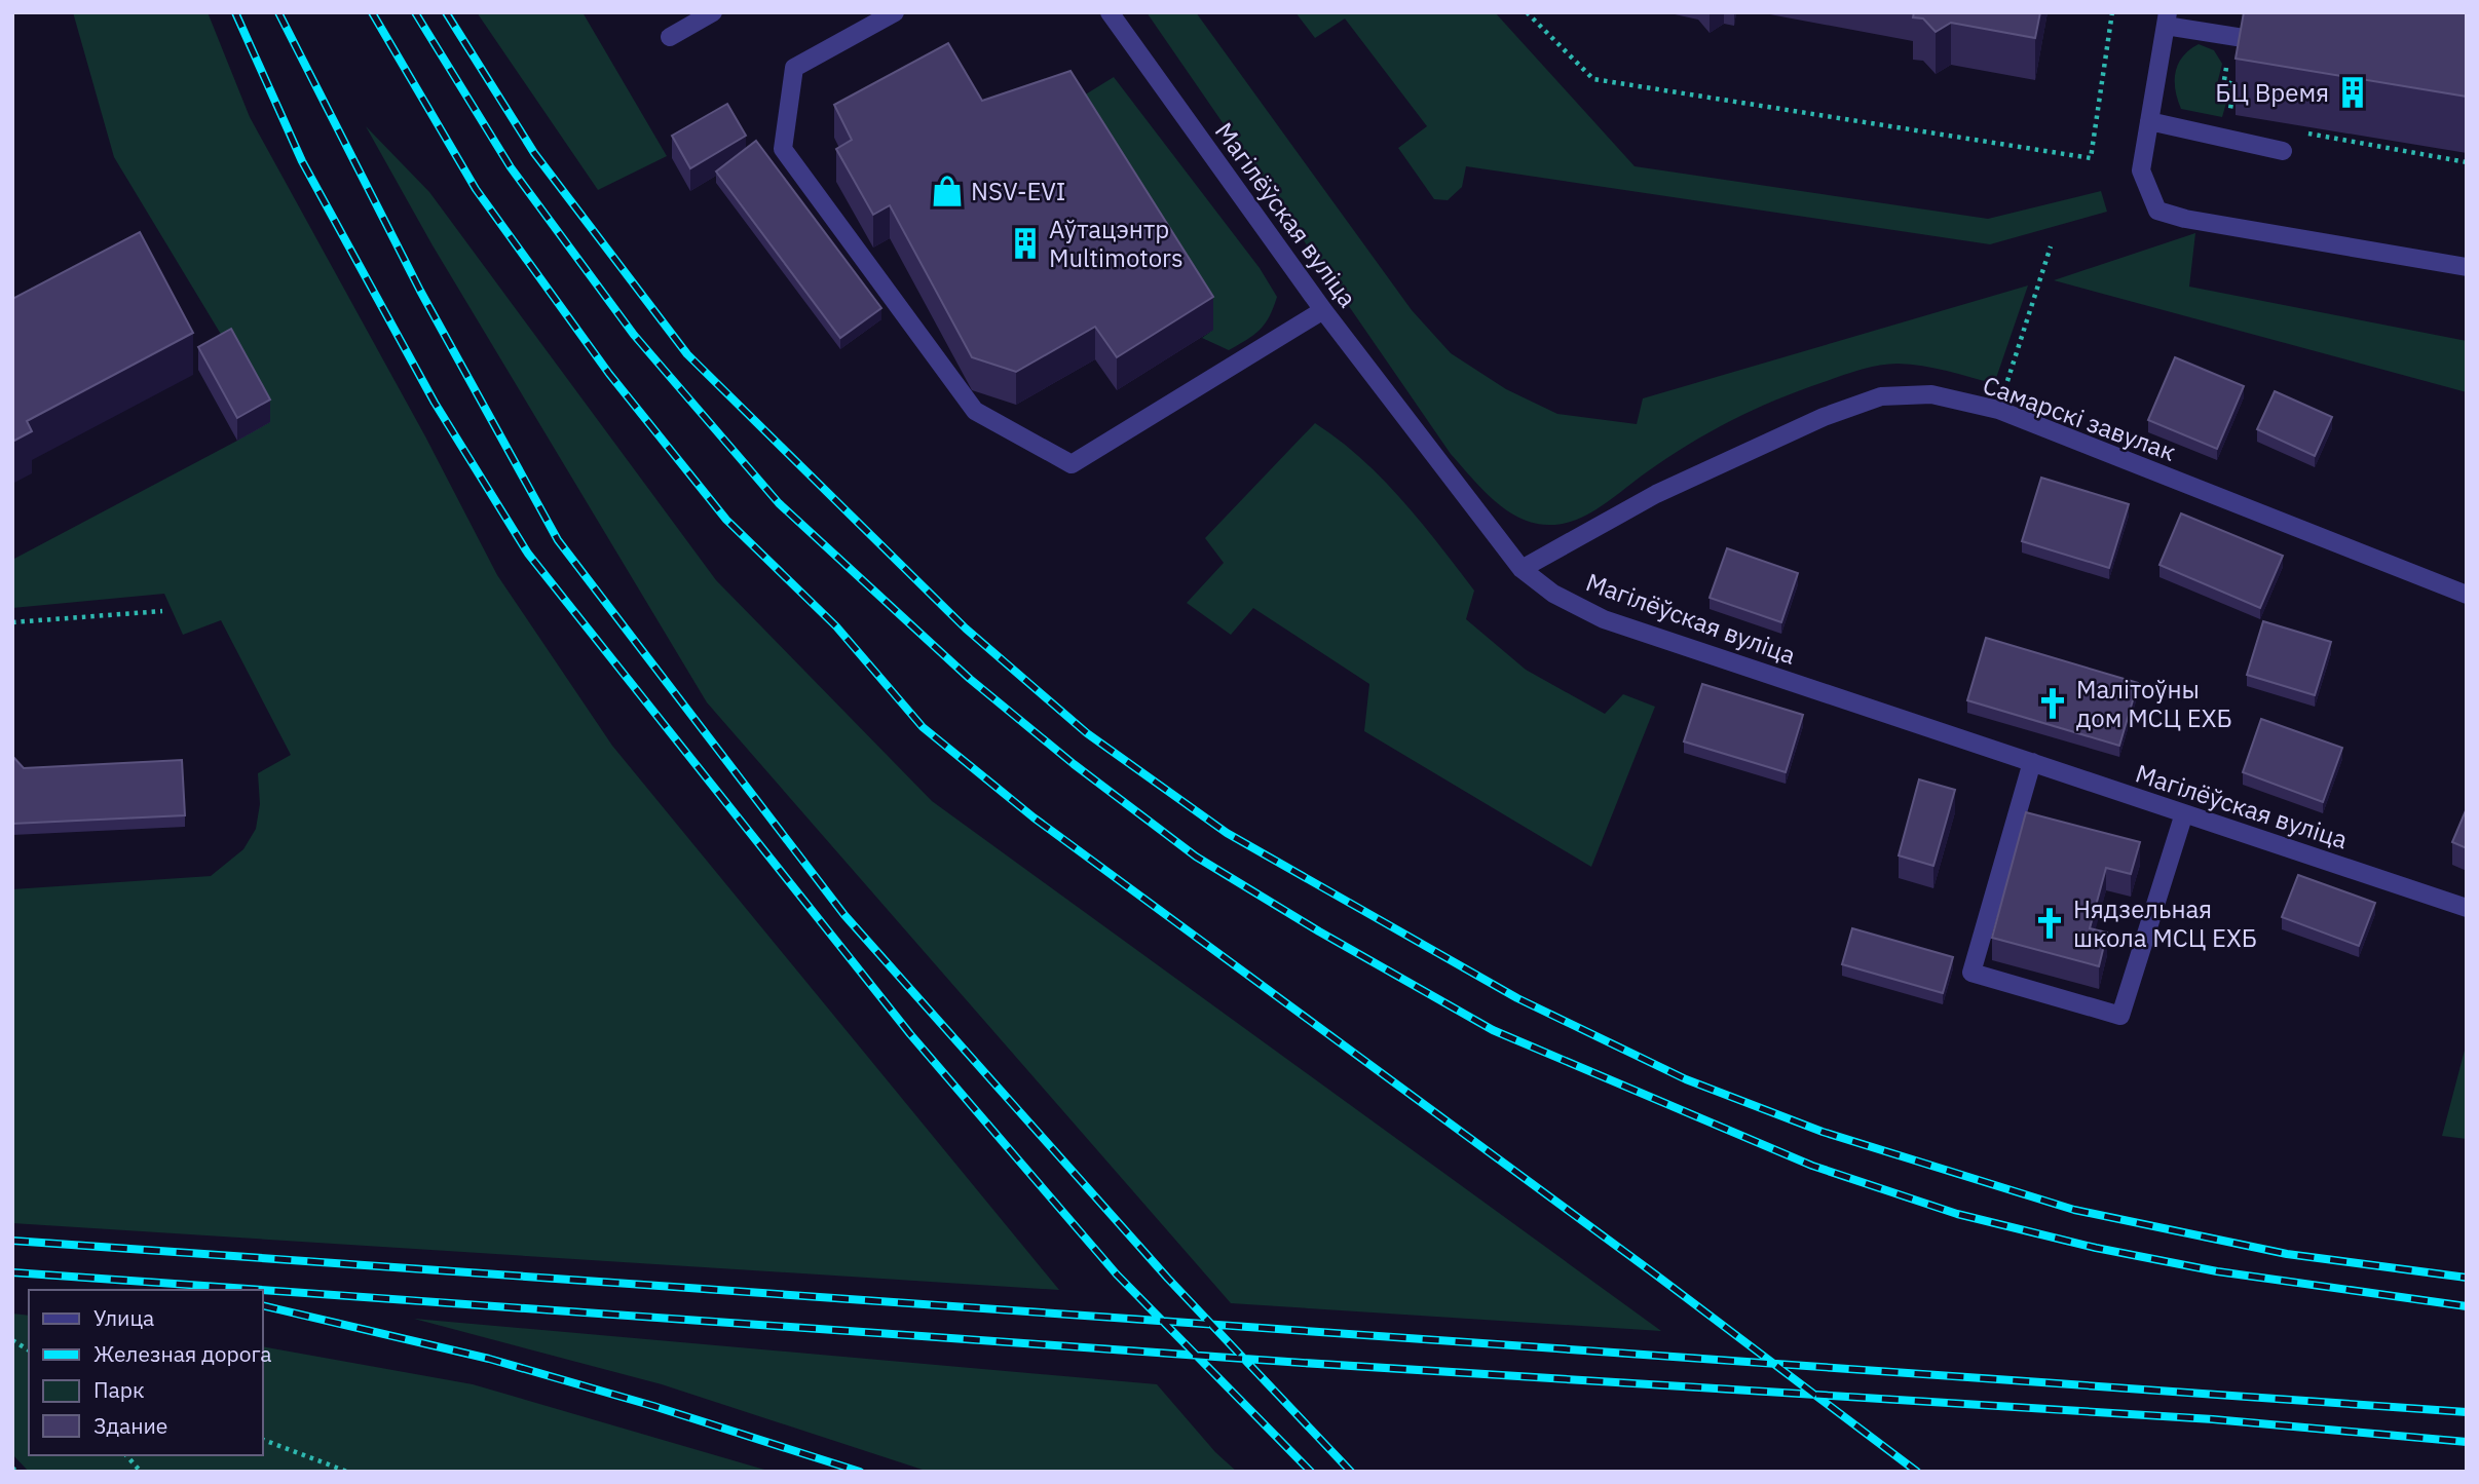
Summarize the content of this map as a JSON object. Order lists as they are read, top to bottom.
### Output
{
  "streets": {
    "street": ["Магілёўская вуліца", "Самарскі завулак"]
  },
  "crossings": [
    ["Магілёўская вуліца", "Самарскі завулак"]
  ],
  "places": {
    "building": ["БЦ Время", "Аўтацэнтр Multimotors"],
    "shop": ["NSV-EVI"],
    "church": ["Малітоўны дом МСЦ ЕХБ", "Нядзельная школа МСЦ ЕХБ"]
  },
  "legend": [
    "Улица",
    "Железная дорога",
    "Парк",
    "Здание"
  ]
}
